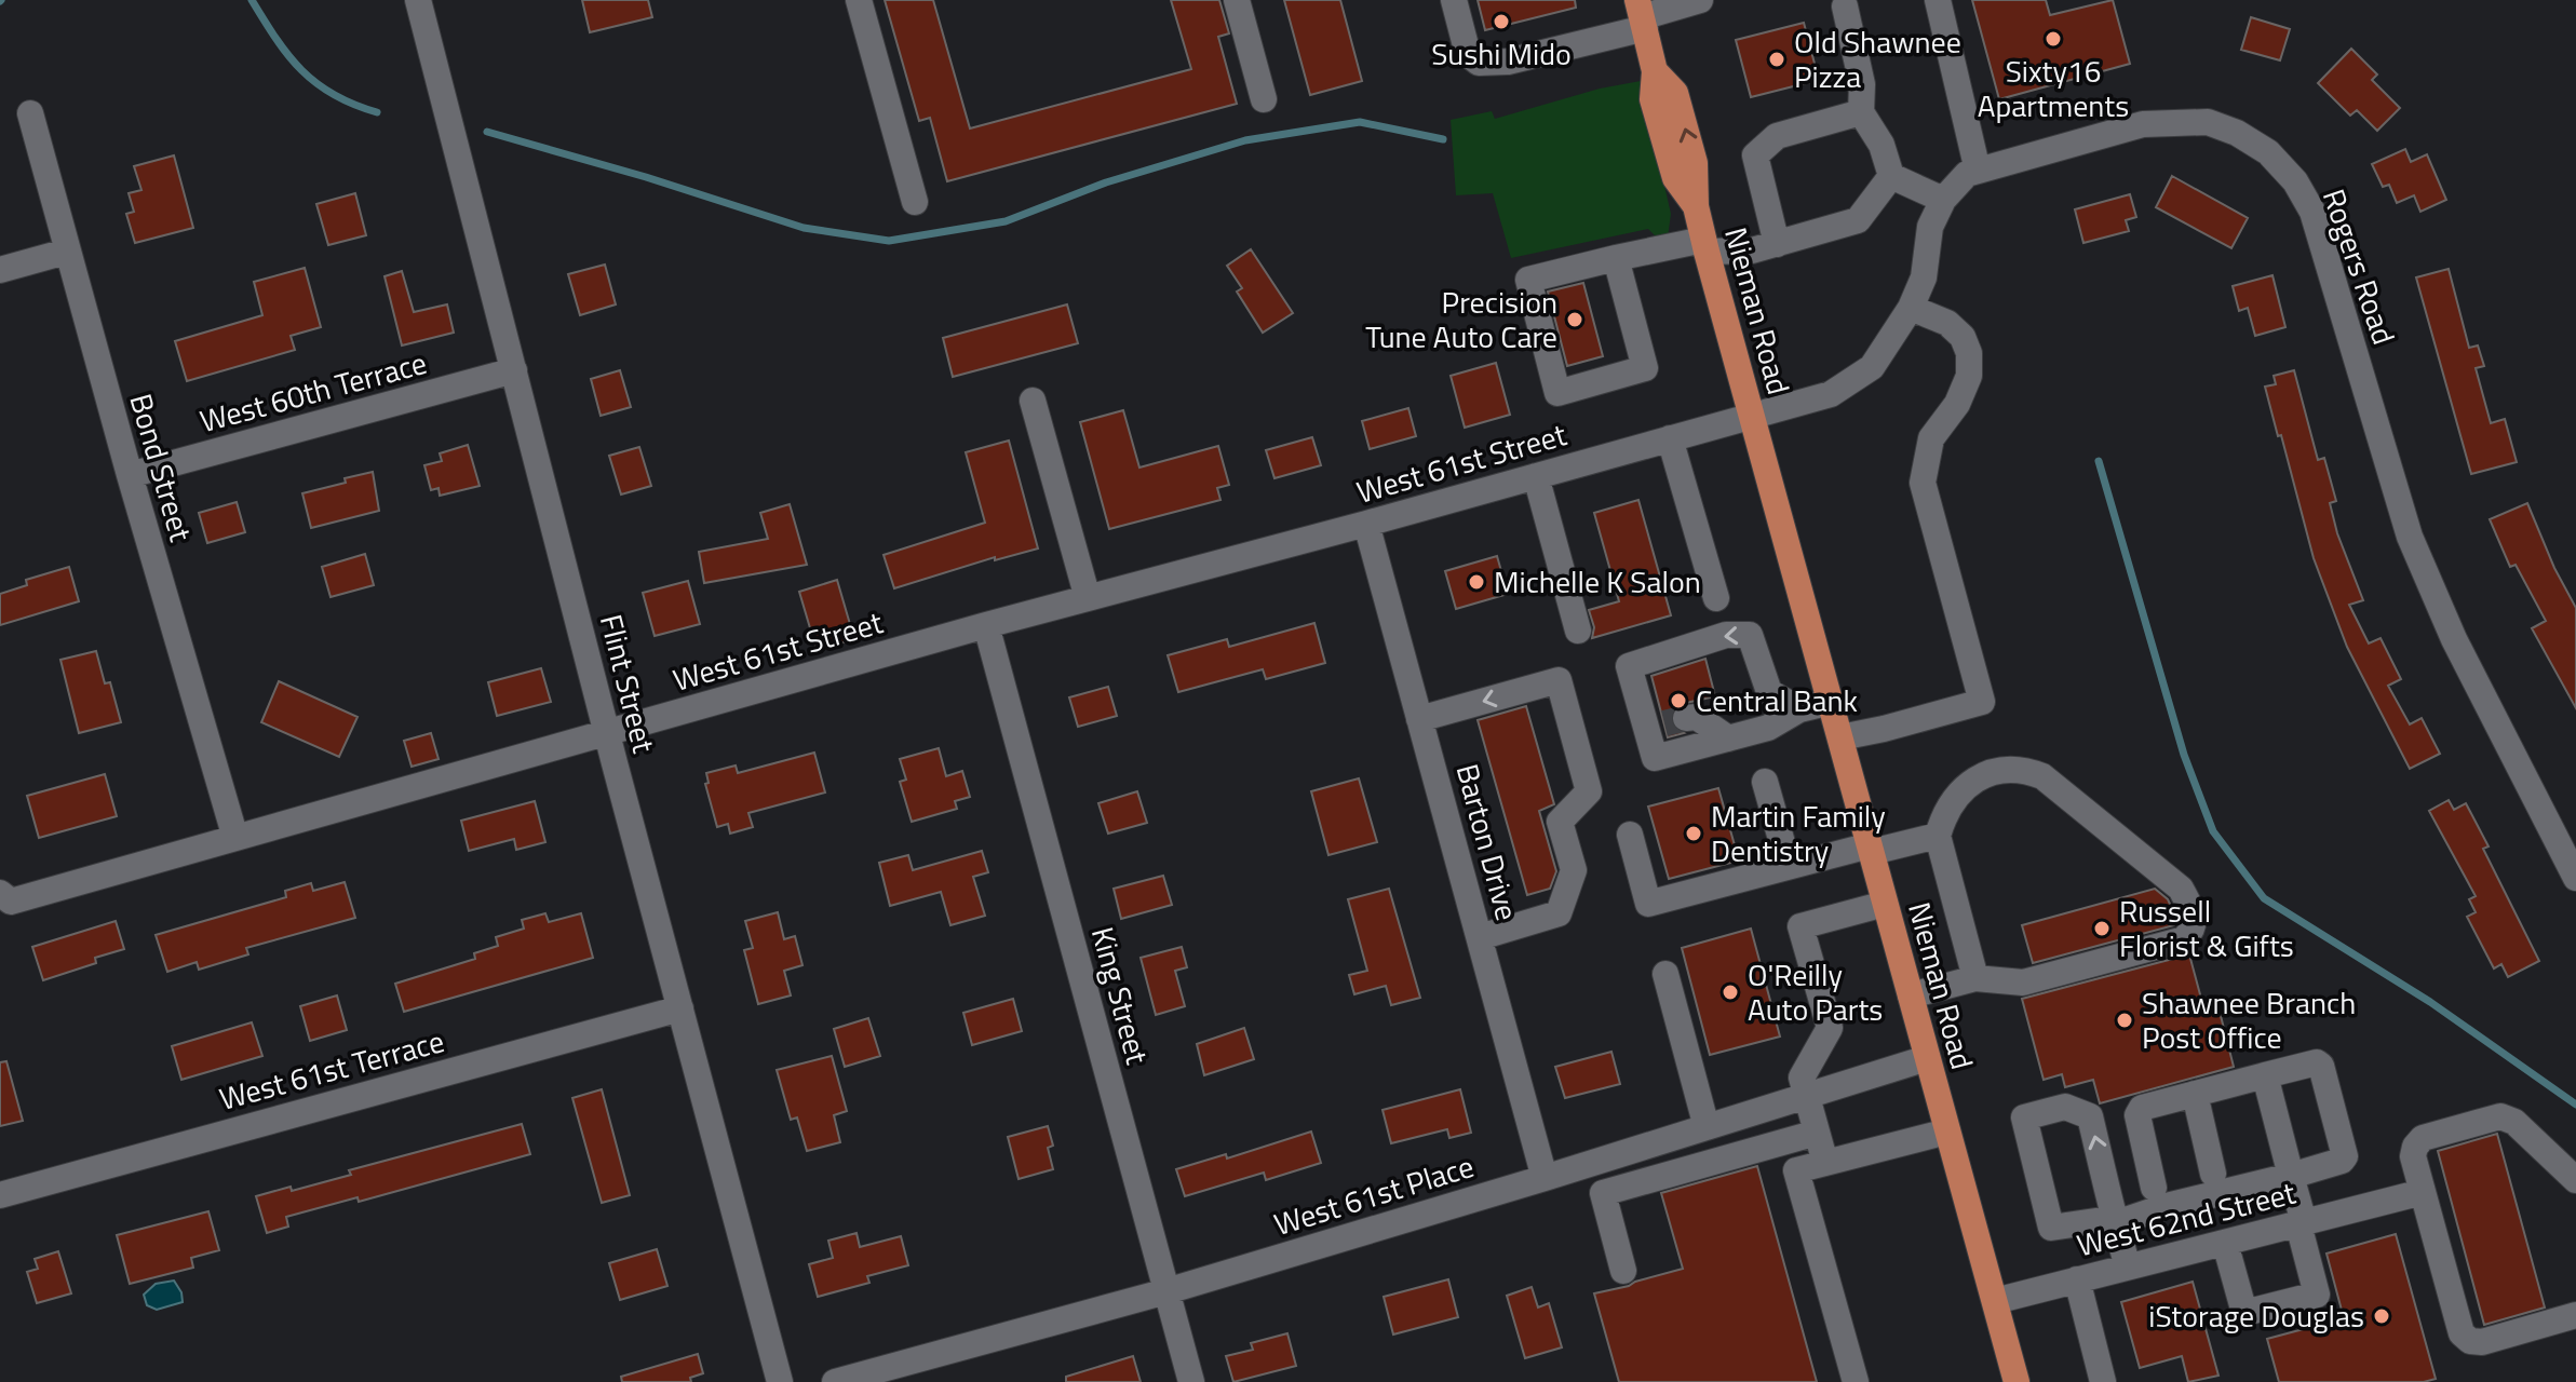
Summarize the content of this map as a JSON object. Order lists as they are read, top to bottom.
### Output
{
  "streets": {
    "main road": ["Nieman Road"],
    "street": [
      "Rogers Road",
      "West 60th Terrace",
      "West 61st Street",
      "Bond Street",
      "Flint Street",
      "Barton Drive",
      "King Street",
      "West 61st Terrace",
      "West 61st Place",
      "West 62nd Street"
    ]
  },
  "crossings": [
    ["Rogers Road", "Nieman Road"],
    ["Rogers Road", "West 61st Street"],
    ["Nieman Road", "West 61st Street"],
    ["Nieman Road", "West 61st Place"],
    ["Nieman Road", "West 62nd Street"],
    ["West 60th Terrace", "Bond Street"],
    ["West 60th Terrace", "Flint Street"],
    ["West 61st Street", "Bond Street"],
    ["West 61st Street", "Flint Street"],
    ["West 61st Street", "Barton Drive"],
    ["West 61st Street", "King Street"],
    ["Flint Street", "West 61st Terrace"],
    ["Barton Drive", "West 61st Place"],
    ["King Street", "West 61st Place"]
  ],
  "places": [
    "Sushi Mido",
    "Sixty16 Apartments",
    "Old Shawnee Pizza",
    "Precision Tune Auto Care",
    "Michelle K Salon",
    "Central Bank",
    "Martin Family Dentistry",
    "Russell Florist & Gifts",
    "O'Reilly Auto Parts",
    "Shawnee Branch Post Office",
    "iStorage Douglas"
  ]
}
